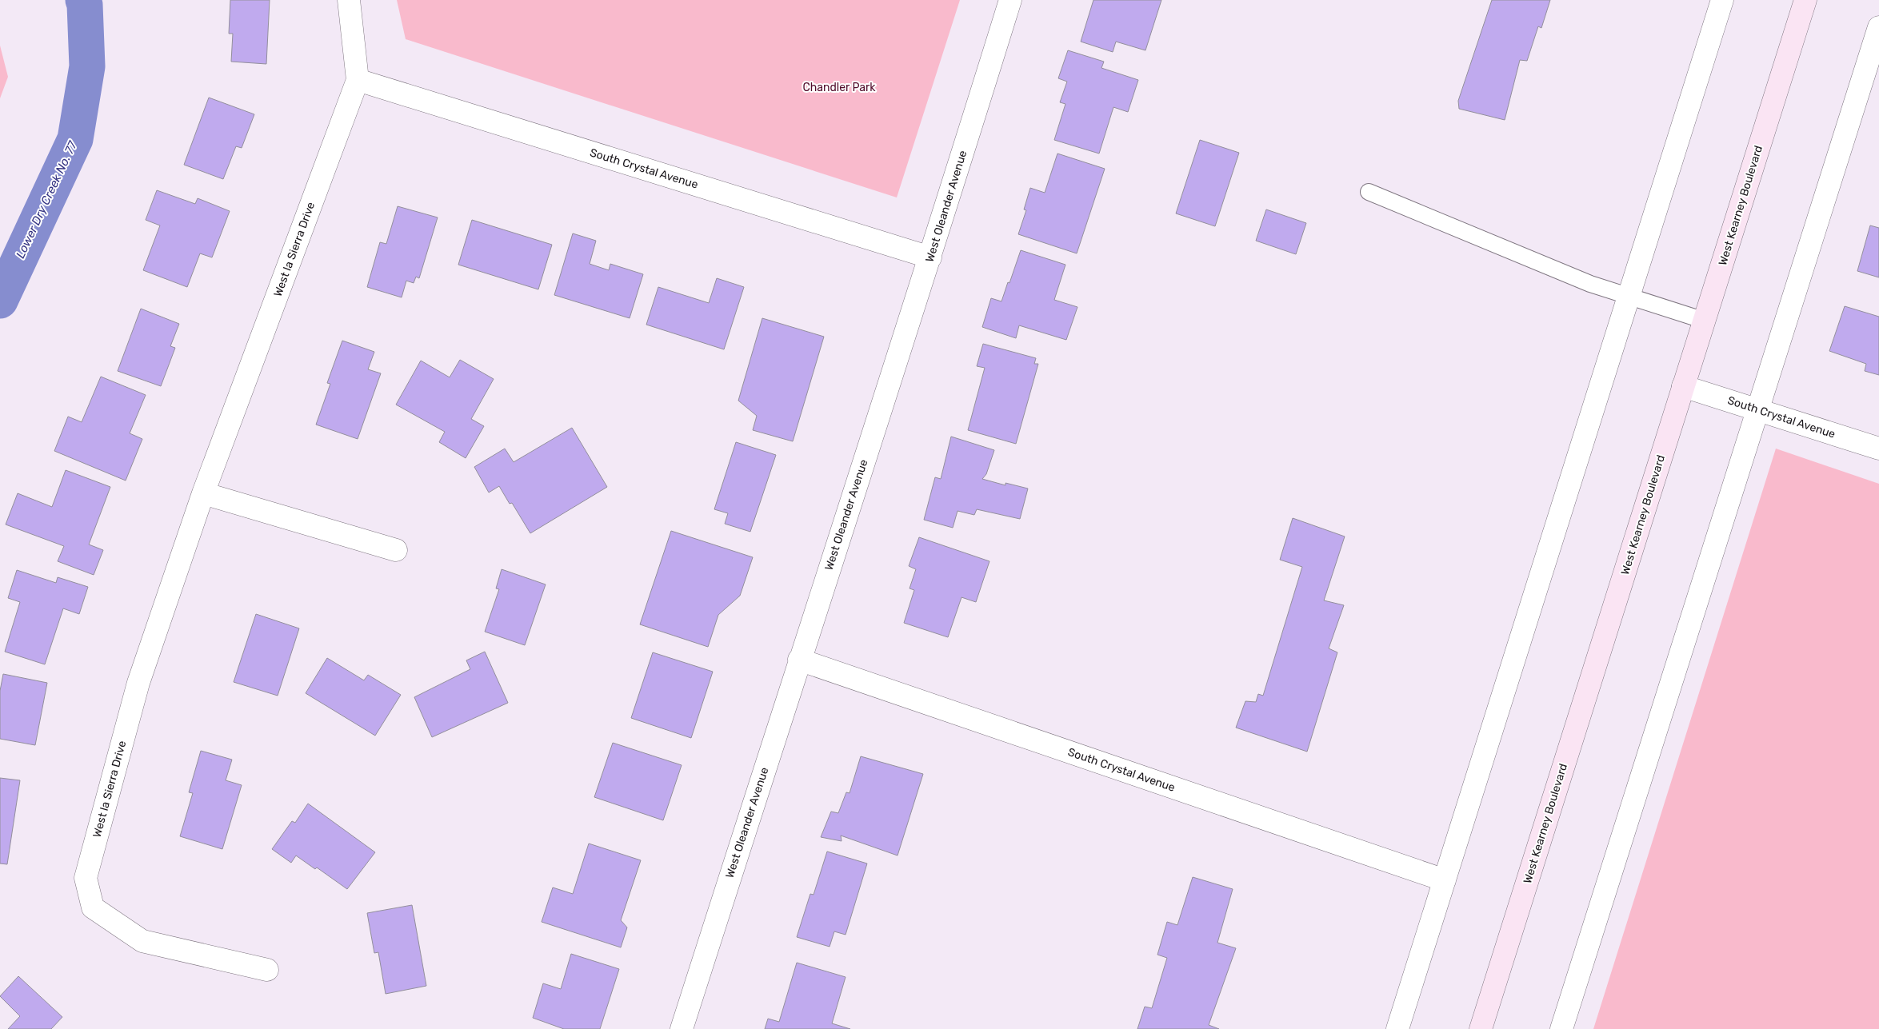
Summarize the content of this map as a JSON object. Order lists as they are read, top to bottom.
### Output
{
  "streets": {
    "main road": ["West Kearney Boulevard"],
    "street": ["South Crystal Avenue", "West Oleander Avenue", "West la Sierra Drive"]
  },
  "crossings": [
    ["South Crystal Avenue", "West Kearney Boulevard"],
    ["South Crystal Avenue", "West Oleander Avenue"],
    ["South Crystal Avenue", "West la Sierra Drive"]
  ],
  "water": ["Lower Dry Creek No. 77"],
  "parks": ["Chandler Park"]
}
